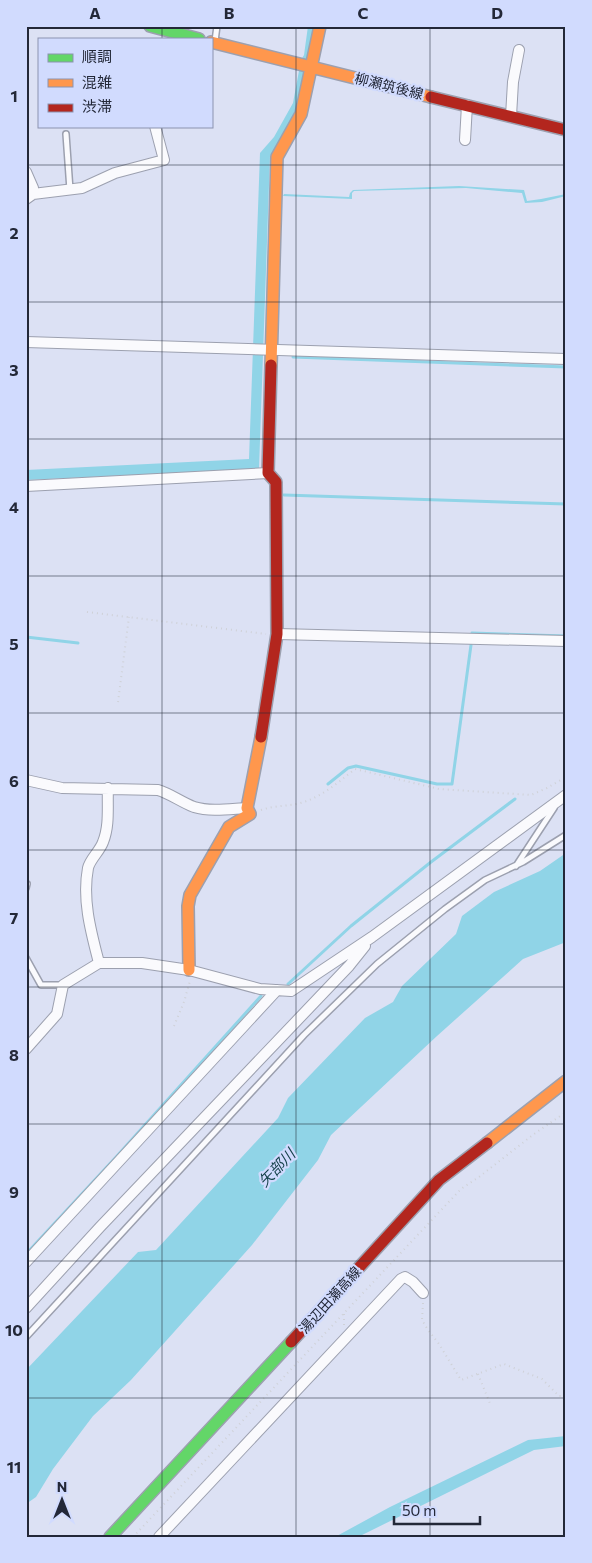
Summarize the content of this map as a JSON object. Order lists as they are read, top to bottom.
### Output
{
  "streets": {
    "main road": ["柳瀬筑後線", "湯辺田瀬高線"]
  },
  "water": ["矢部川"],
  "legend": ["順調", "混雑", "渋滞"],
  "scale_bar": "50 m",
  "north": "top",
  "grid": {
    "columns": [
      "A",
      "B",
      "C",
      "D"
    ],
    "rows": [
      "1",
      "2",
      "3",
      "4",
      "5",
      "6",
      "7",
      "8",
      "9",
      "10",
      "11"
    ]
  }
}
